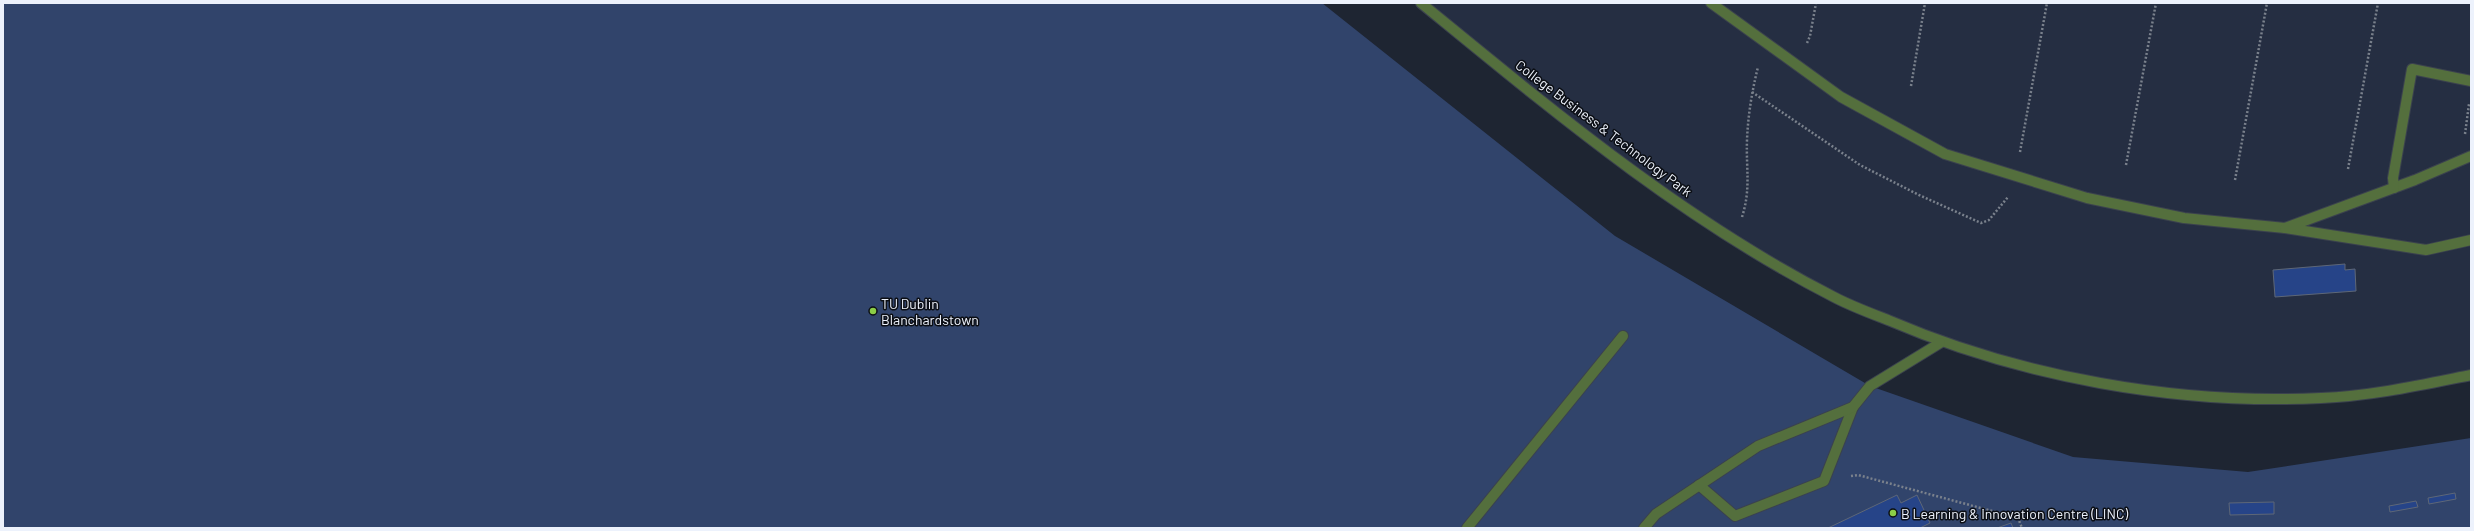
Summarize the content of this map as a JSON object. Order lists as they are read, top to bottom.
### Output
{
  "streets": {
    "lane": ["College Business & Technology Park"]
  },
  "places": ["TU Dublin Blanchardstown", "B Learning & Innovation Centre (LINC)"]
}
